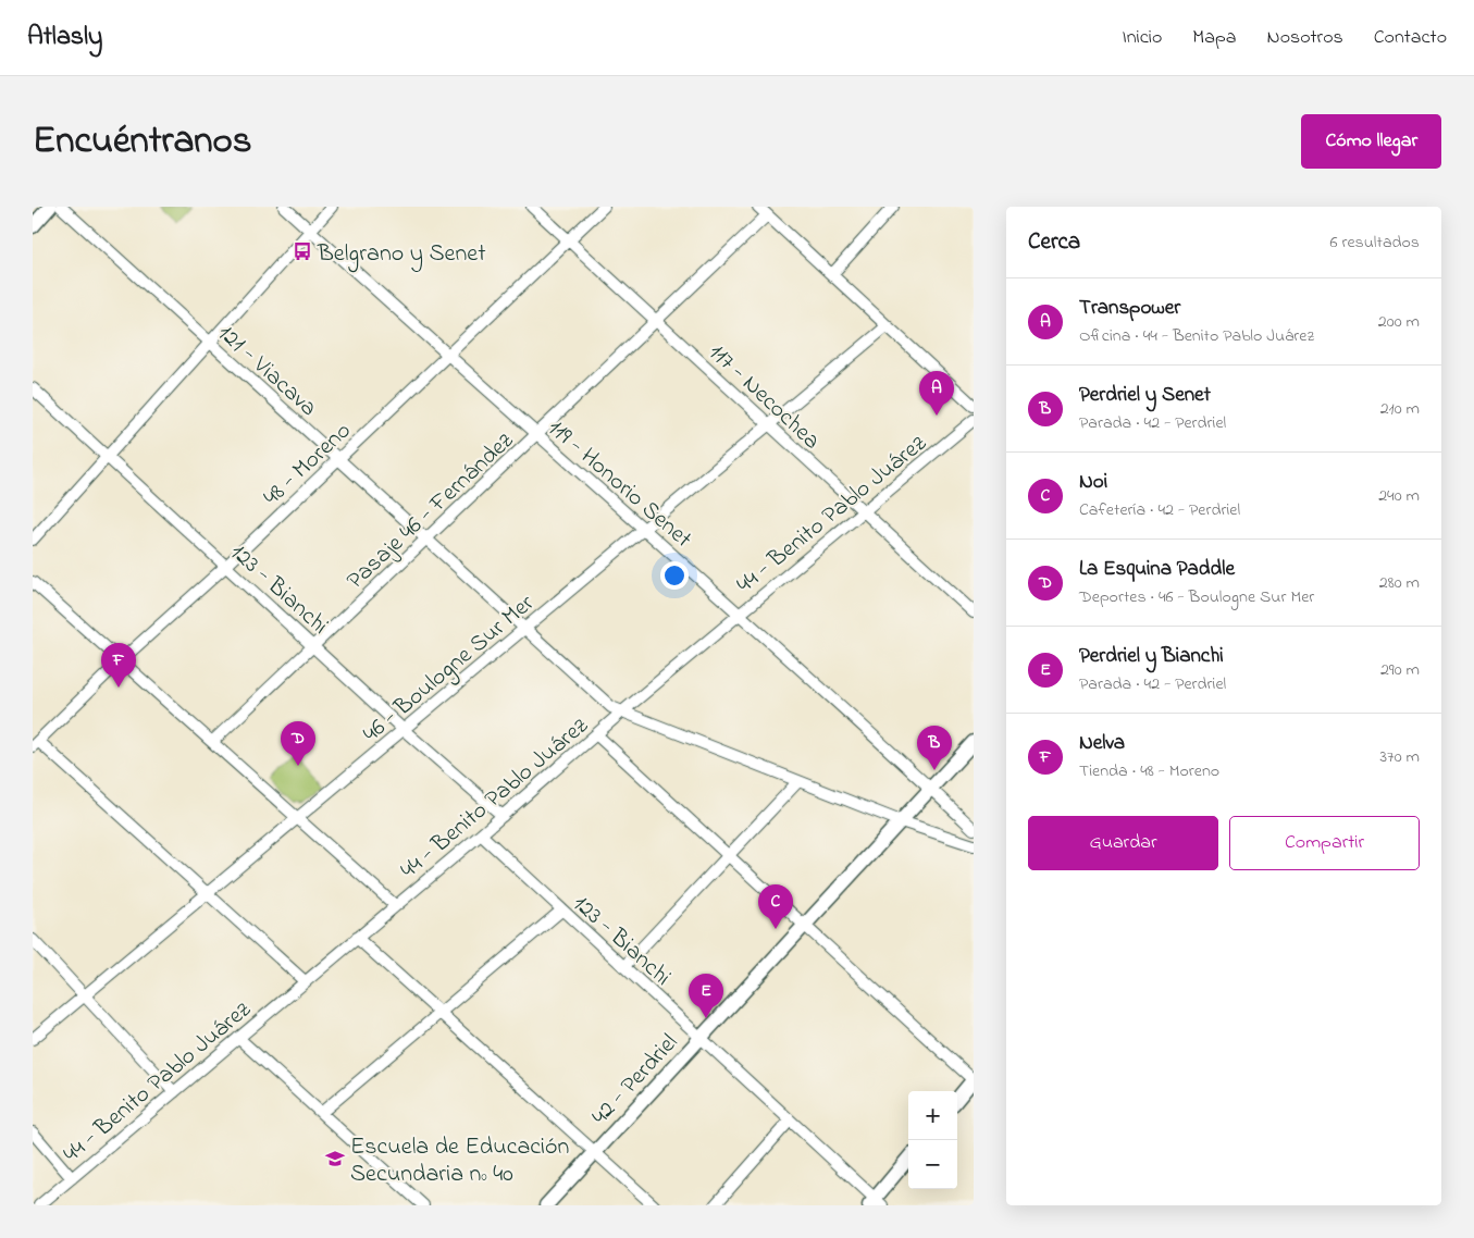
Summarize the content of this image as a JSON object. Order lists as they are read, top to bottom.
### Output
{
  "streets": {
    "street": [
      "121 - Viacava",
      "117 - Necochea",
      "48 - Moreno",
      "119 - Honorio Senet",
      "Pasaje 46 - Fernández",
      "44 - Benito Pablo Juárez",
      "123 - Bianchi",
      "46 - Boulogne Sur Mer",
      "42 - Perdriel"
    ]
  },
  "crossings": [
    ["121 - Viacava", "48 - Moreno"],
    ["121 - Viacava", "Pasaje 46 - Fernández"],
    ["121 - Viacava", "44 - Benito Pablo Juárez"],
    ["121 - Viacava", "46 - Boulogne Sur Mer"],
    ["121 - Viacava", "42 - Perdriel"],
    ["117 - Necochea", "48 - Moreno"],
    ["117 - Necochea", "Pasaje 46 - Fernández"],
    ["117 - Necochea", "44 - Benito Pablo Juárez"],
    ["117 - Necochea", "46 - Boulogne Sur Mer"],
    ["48 - Moreno", "119 - Honorio Senet"],
    ["48 - Moreno", "123 - Bianchi"],
    ["119 - Honorio Senet", "Pasaje 46 - Fernández"],
    ["119 - Honorio Senet", "44 - Benito Pablo Juárez"],
    ["119 - Honorio Senet", "46 - Boulogne Sur Mer"],
    ["119 - Honorio Senet", "42 - Perdriel"],
    ["Pasaje 46 - Fernández", "123 - Bianchi"],
    ["44 - Benito Pablo Juárez", "123 - Bianchi"],
    ["123 - Bianchi", "46 - Boulogne Sur Mer"],
    ["123 - Bianchi", "42 - Perdriel"]
  ],
  "places": {
    "bus stop": ["Belgrano y Senet"],
    "school or university": ["Escuela de Educación Secundaria nº 40"]
  },
  "page": {
    "header": "Atlasly",
    "nav": [
      "Inicio",
      "Mapa",
      "Nosotros",
      "Contacto"
    ],
    "title": "Encuéntranos",
    "buttons": [
      "Cómo llegar",
      ["Guardar", "Compartir"]
    ],
    "heading": ["Cerca", "6 resultados"],
    "list": [
      {
        "mark": "A",
        "name": "Transpower",
        "note": "Oficina · 44 - Benito Pablo Juárez",
        "value": "200 m"
      },
      {
        "mark": "B",
        "name": "Perdriel y Senet",
        "note": "Parada · 42 - Perdriel",
        "value": "210 m"
      },
      {
        "mark": "C",
        "name": "Noi",
        "note": "Cafetería · 42 - Perdriel",
        "value": "240 m"
      },
      {
        "mark": "D",
        "name": "La Esquina Paddle",
        "note": "Deportes · 46 - Boulogne Sur Mer",
        "value": "280 m"
      },
      {
        "mark": "E",
        "name": "Perdriel y Bianchi",
        "note": "Parada · 42 - Perdriel",
        "value": "290 m"
      },
      {
        "mark": "F",
        "name": "Nelva",
        "note": "Tienda · 48 - Moreno",
        "value": "370 m"
      }
    ],
    "pins": [
      "A",
      "F",
      "D",
      "B",
      "C",
      "E"
    ],
    "map_buttons": ["+", "−"]
  }
}
